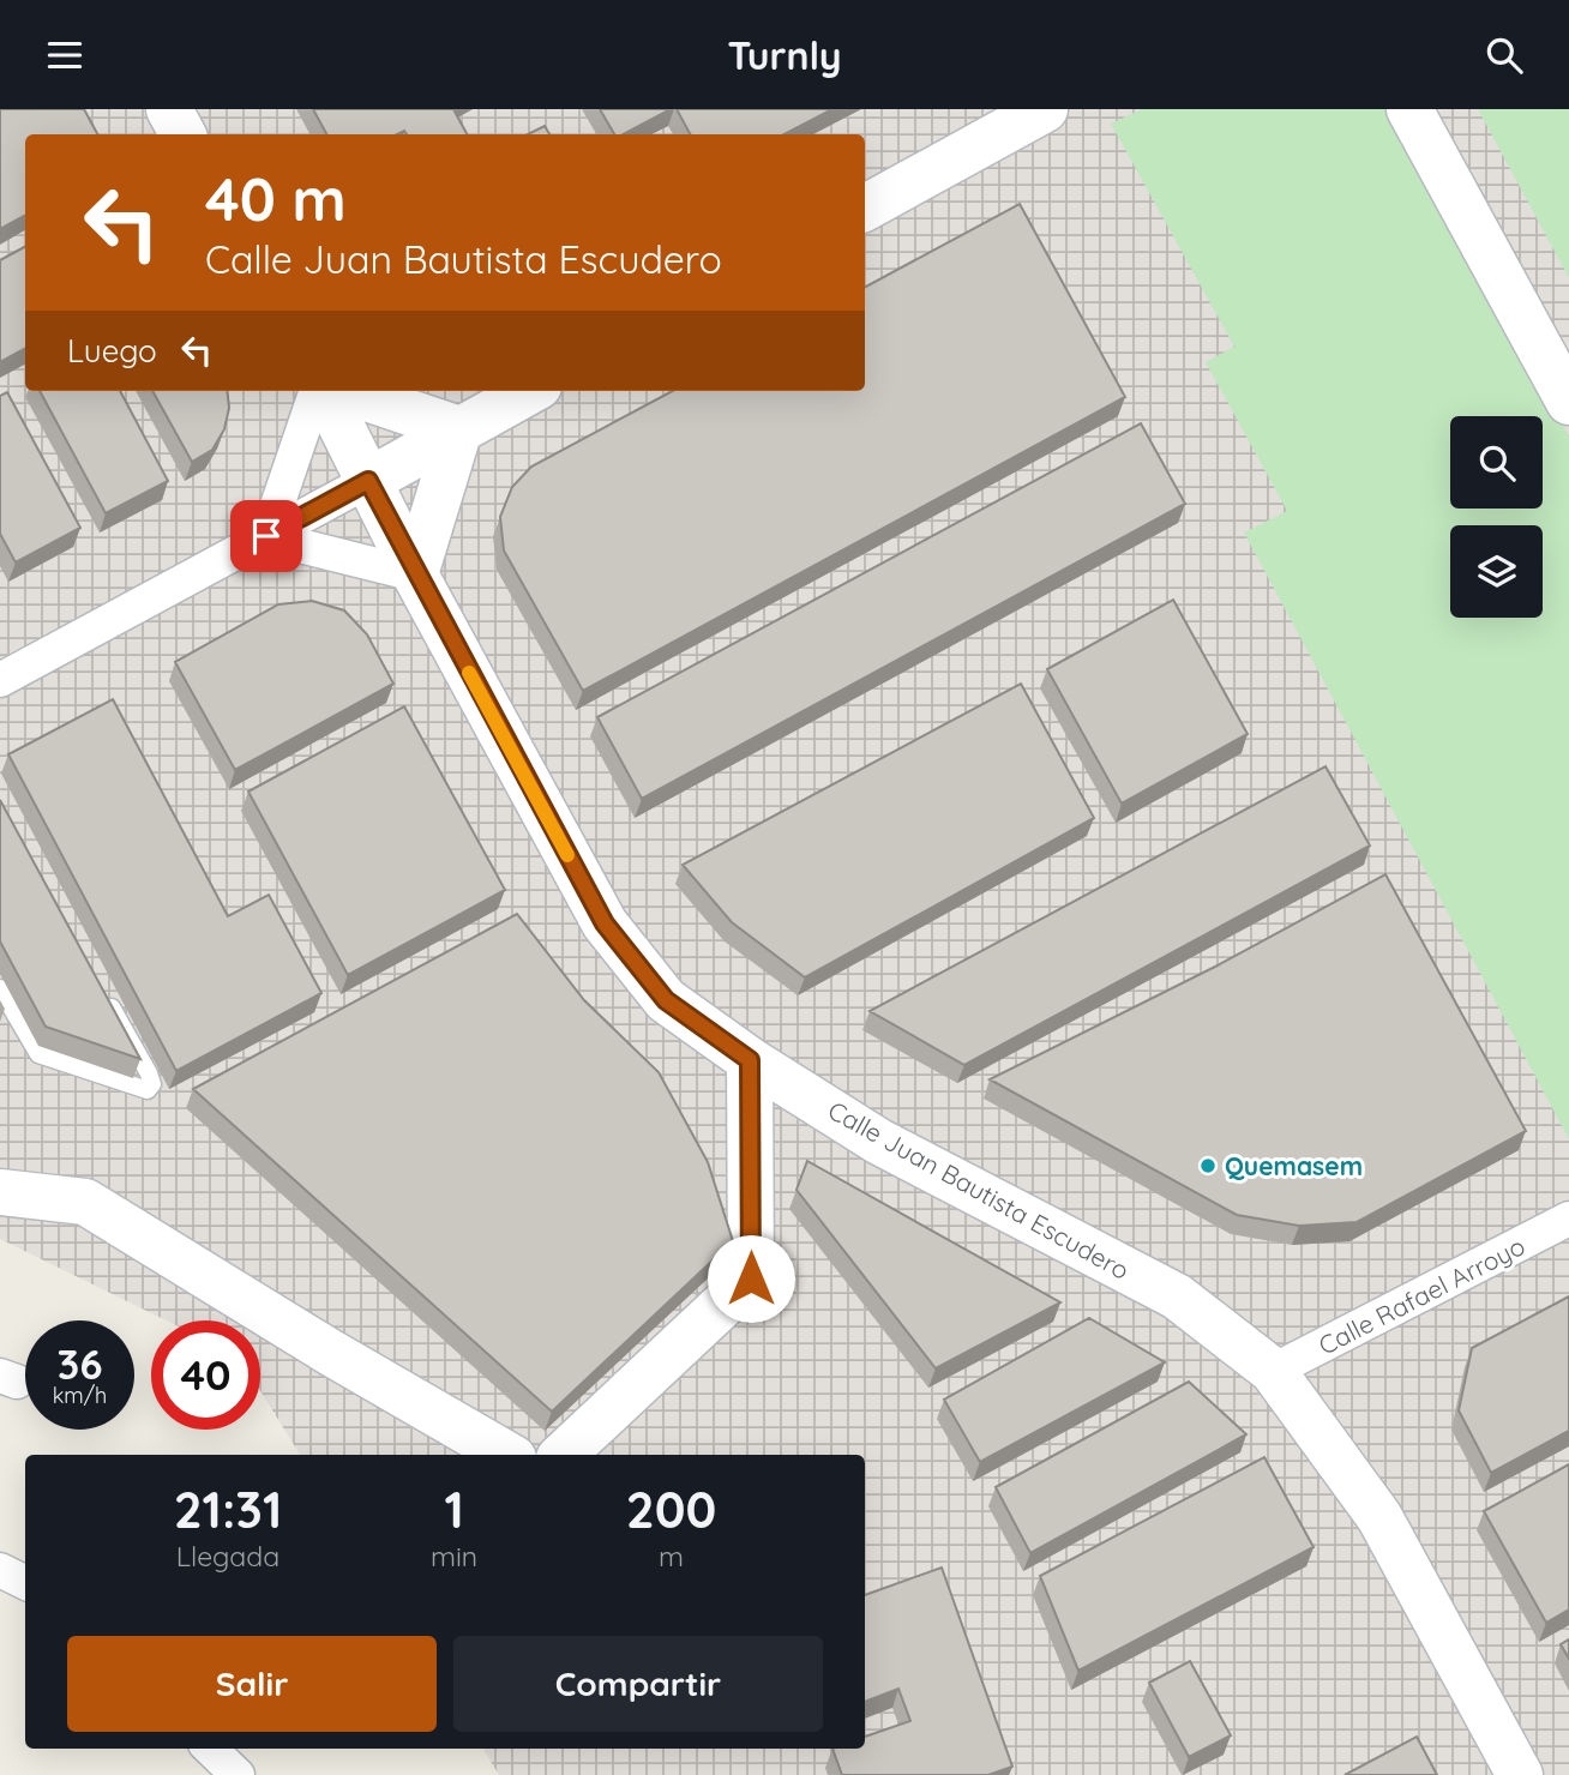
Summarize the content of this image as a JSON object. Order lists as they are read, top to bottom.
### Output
{
  "streets": {
    "street": ["Calle Juan Bautista Escudero", "Calle Rafael Arroyo"]
  },
  "crossings": [
    ["Calle Juan Bautista Escudero", "Calle Rafael Arroyo"]
  ],
  "places": ["Quemasem"],
  "page": {
    "header": "Turnly",
    "turn": ["40 m", "Calle Juan Bautista Escudero"],
    "then": "Luego",
    "speed": "36 km/h",
    "limit": "40",
    "eta": [
      "21:31",
      "Llegada",
      "1",
      "min",
      "200",
      "m"
    ],
    "buttons": ["Salir", "Compartir"]
  }
}
